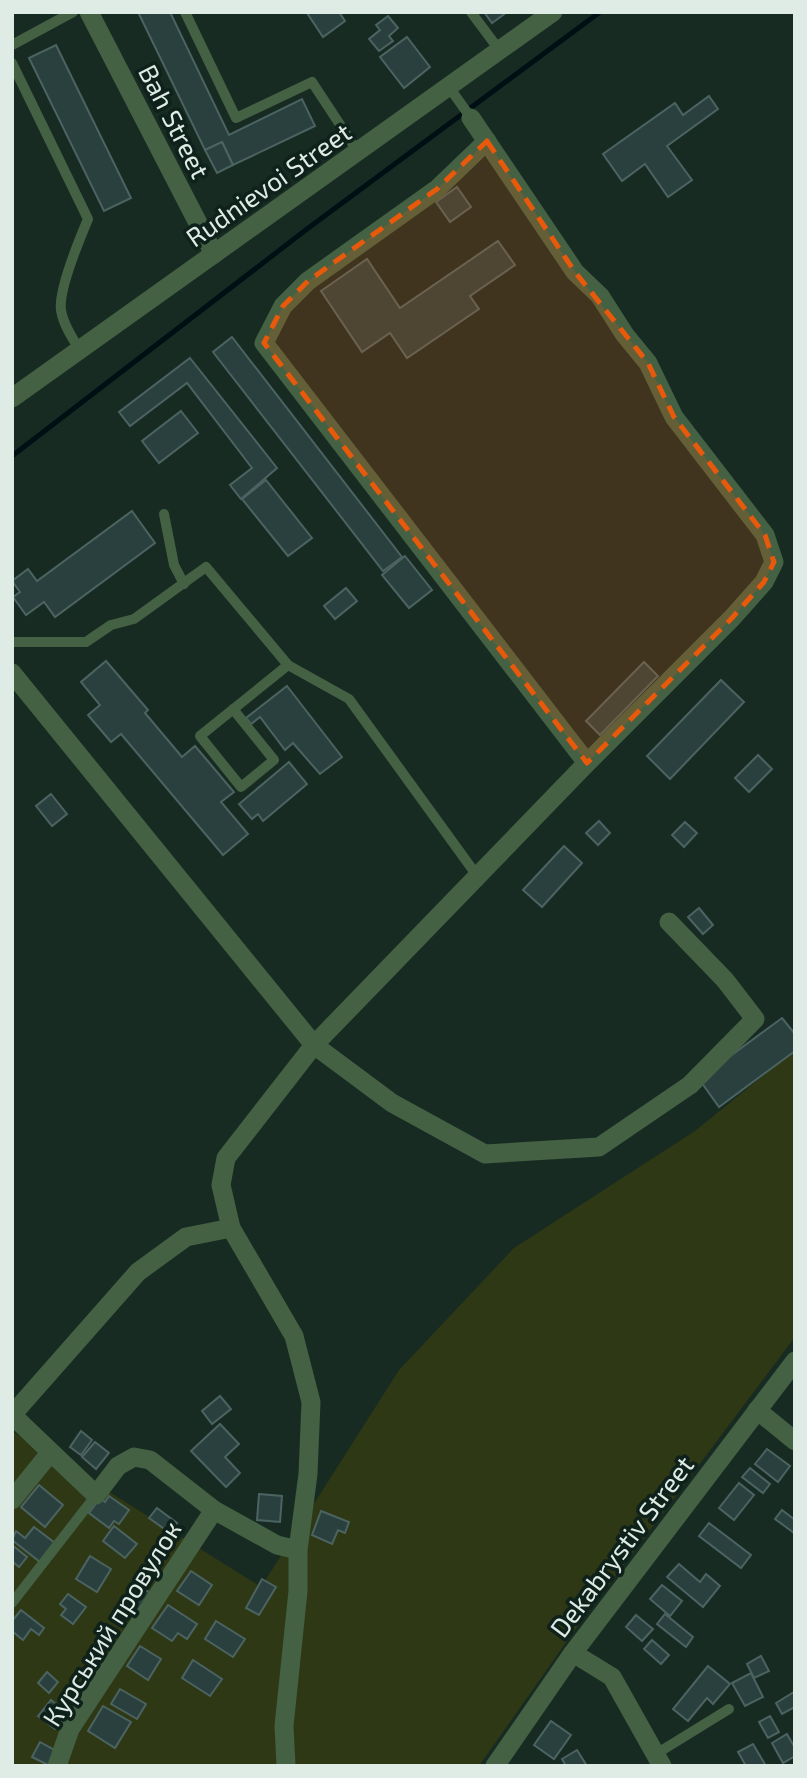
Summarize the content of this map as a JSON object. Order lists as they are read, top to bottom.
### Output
{
  "streets": {
    "street": [
      "Bah Street",
      "Rudnievoi Street",
      "Dekabrystiv Street",
      "Курський провулок"
    ]
  },
  "crossings": [
    ["Bah Street", "Rudnievoi Street"]
  ]
}
